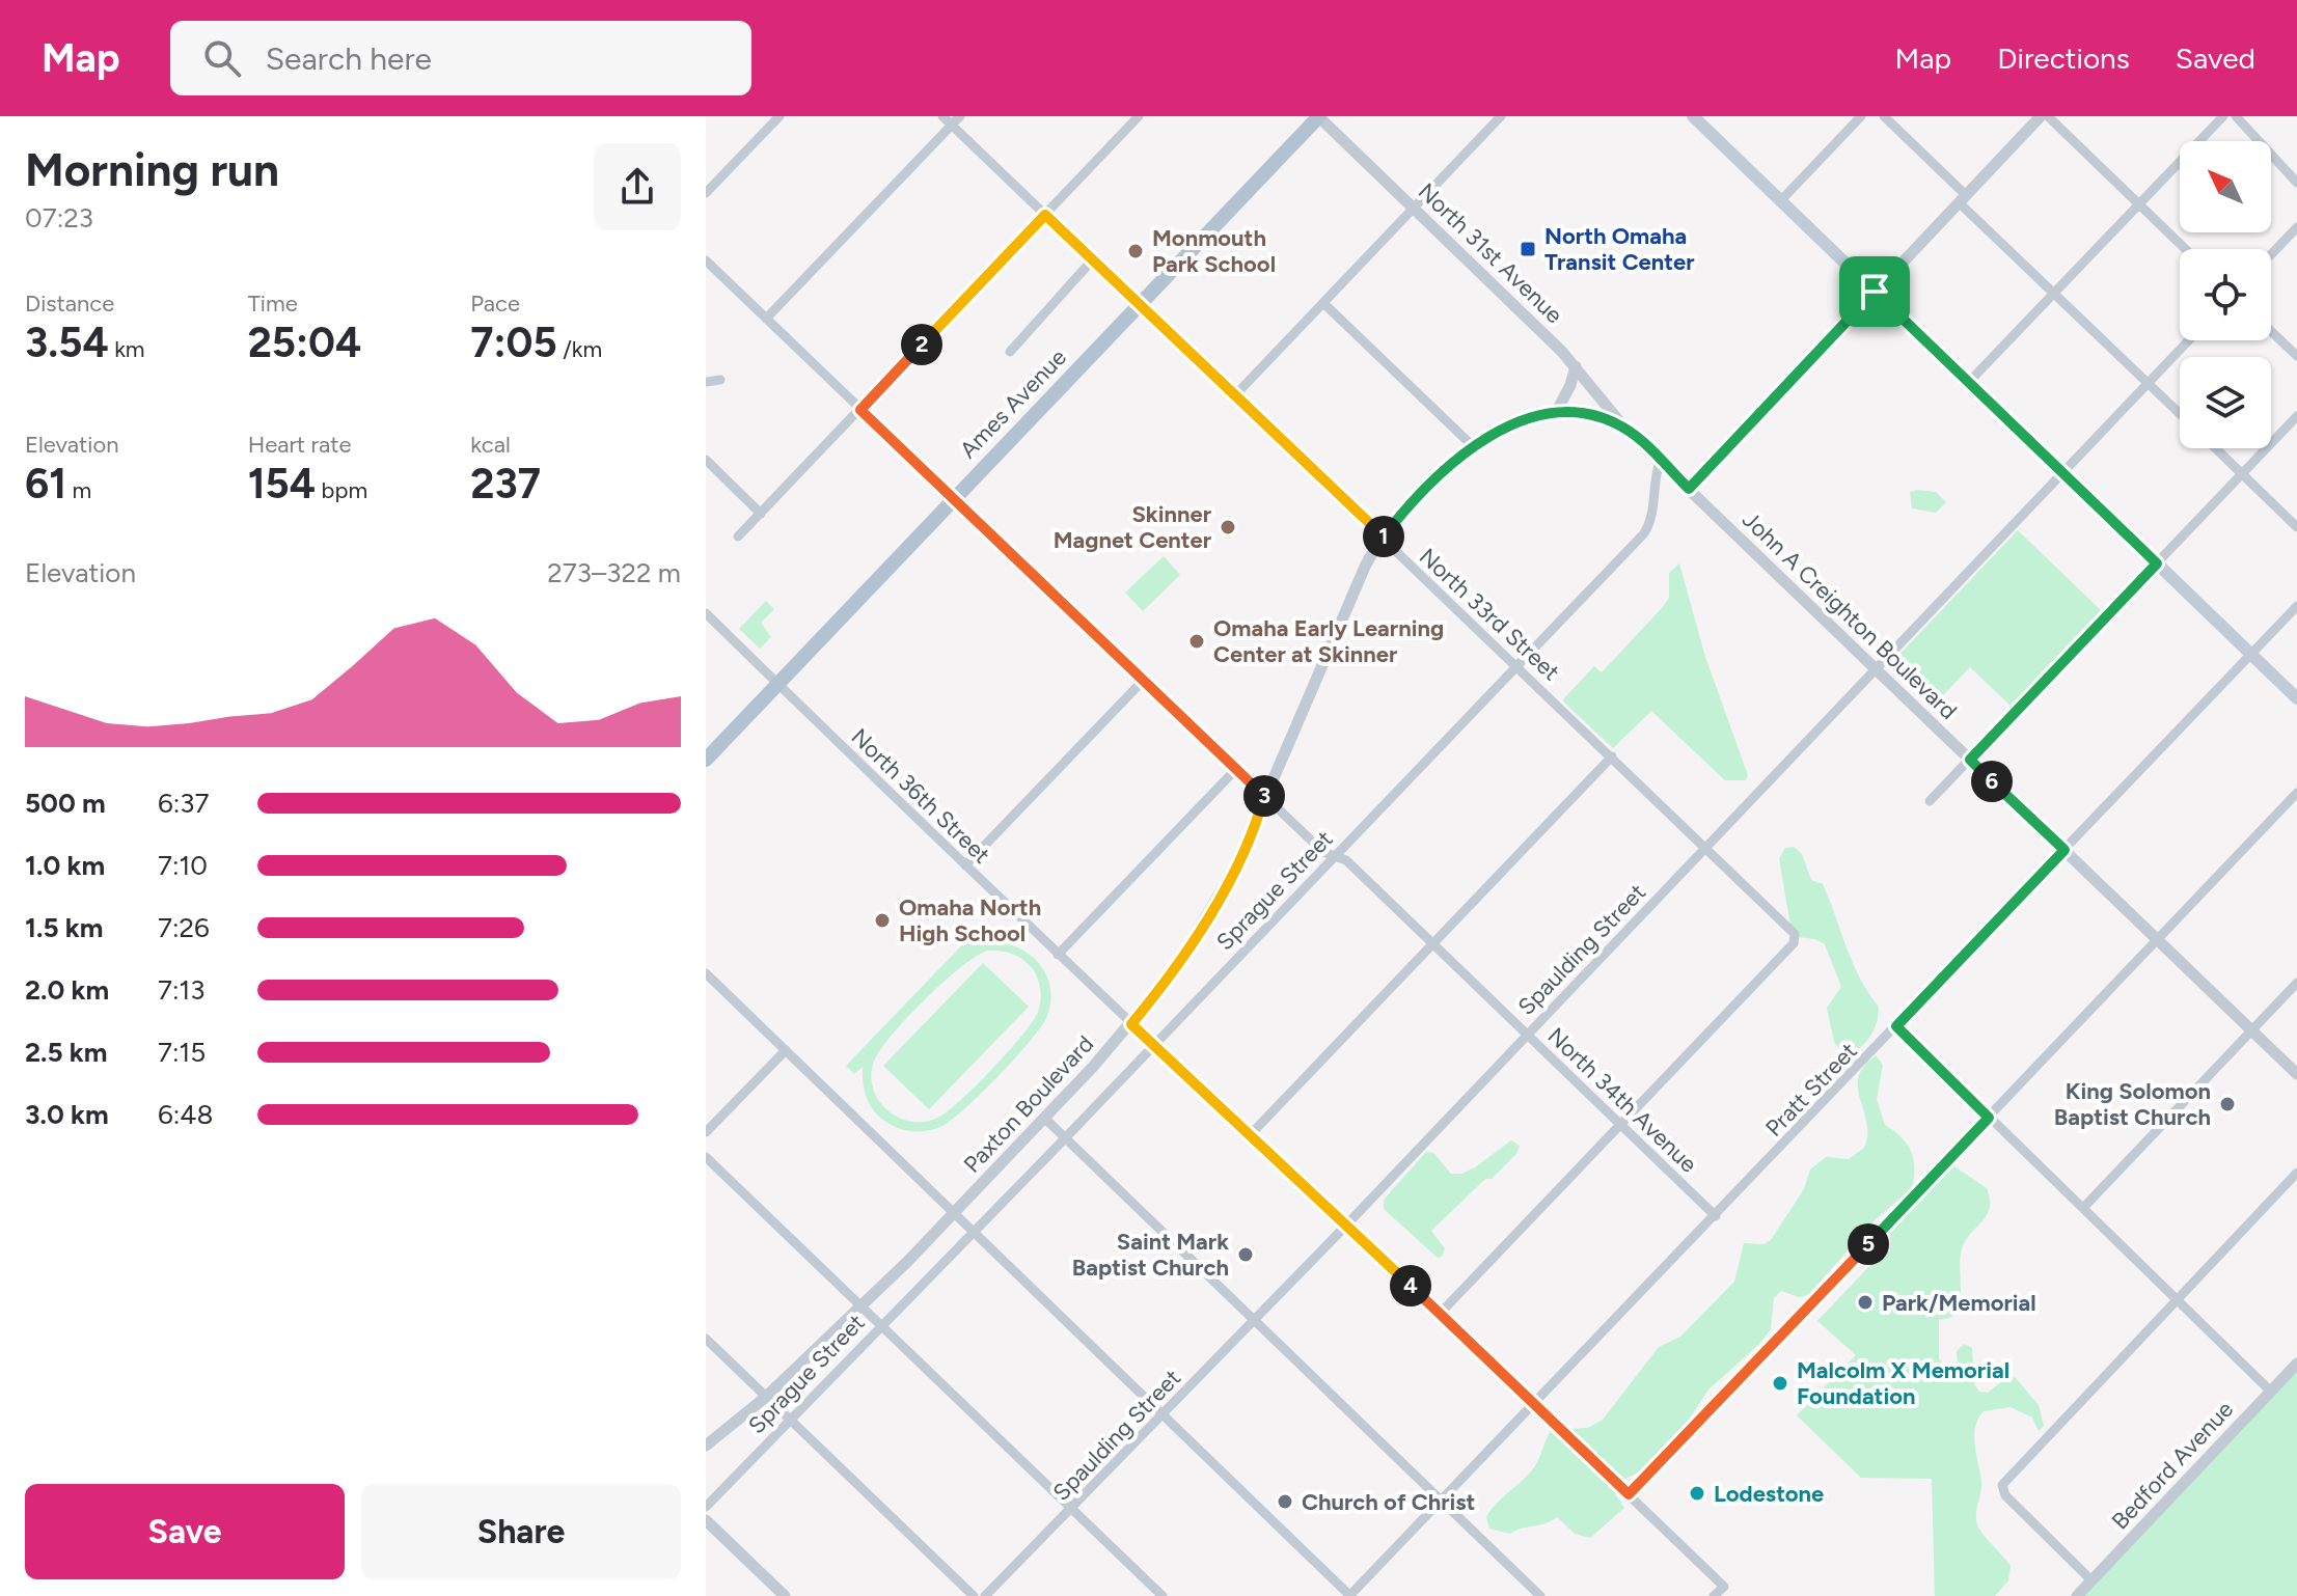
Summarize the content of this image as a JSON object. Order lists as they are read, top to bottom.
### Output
{
  "streets": {
    "main road": ["Ames Avenue"],
    "street": [
      "North 31st Avenue",
      "North 33rd Street",
      "John A Creighton Boulevard",
      "North 36th Street",
      "Sprague Street",
      "Spaulding Street",
      "Pratt Street",
      "North 34th Avenue",
      "Paxton Boulevard",
      "Bedford Avenue"
    ]
  },
  "crossings": [
    ["North 31st Avenue", "Ames Avenue"],
    ["North 31st Avenue", "John A Creighton Boulevard"],
    ["North 31st Avenue", "Paxton Boulevard"],
    ["Ames Avenue", "North 33rd Street"],
    ["Ames Avenue", "North 36th Street"],
    ["Ames Avenue", "North 34th Avenue"],
    ["North 33rd Street", "Sprague Street"],
    ["North 33rd Street", "Spaulding Street"],
    ["North 33rd Street", "North 34th Avenue"],
    ["North 33rd Street", "Paxton Boulevard"],
    ["John A Creighton Boulevard", "Sprague Street"],
    ["John A Creighton Boulevard", "Spaulding Street"],
    ["John A Creighton Boulevard", "Pratt Street"],
    ["John A Creighton Boulevard", "Paxton Boulevard"],
    ["North 36th Street", "Sprague Street"],
    ["North 36th Street", "Spaulding Street"],
    ["North 36th Street", "Pratt Street"],
    ["North 36th Street", "Paxton Boulevard"],
    ["Sprague Street", "North 34th Avenue"],
    ["Spaulding Street", "North 34th Avenue"],
    ["Pratt Street", "North 34th Avenue"],
    ["North 34th Avenue", "Paxton Boulevard"]
  ],
  "places": {
    "transit": ["North Omaha Transit Center"],
    "other": [
      "Monmouth Park School",
      "Skinner Magnet Center",
      "Omaha Early Learning Center at Skinner",
      "Omaha North High School",
      "King Solomon Baptist Church",
      "Saint Mark Baptist Church",
      "Park/Memorial",
      "Malcolm X Memorial Foundation",
      "Lodestone",
      "Church of Christ"
    ]
  },
  "north": "top left",
  "page": {
    "header": "Map",
    "search": "Search here",
    "nav": ["Map", "Directions", "Saved"],
    "heading": ["Morning run", "07:23"],
    "stats": [
      ["Distance", "3.54 km"],
      ["Time", "25:04"],
      ["Pace", "7:05 /km"],
      ["Elevation", "61 m"],
      ["Heart rate", "154 bpm"],
      ["kcal", "237"]
    ],
    "pins": [
      "2",
      "1",
      "6",
      "3",
      "5",
      "4"
    ],
    "chart": ["Elevation", "273–322 m"],
    "list": [
      {
        "name": "500 m",
        "note": "6:37"
      },
      {
        "name": "1.0 km",
        "note": "7:10"
      },
      {
        "name": "1.5 km",
        "note": "7:26"
      },
      {
        "name": "2.0 km",
        "note": "7:13"
      },
      {
        "name": "2.5 km",
        "note": "7:15"
      },
      {
        "name": "3.0 km",
        "note": "6:48"
      }
    ],
    "buttons": ["Save", "Share"]
  }
}
